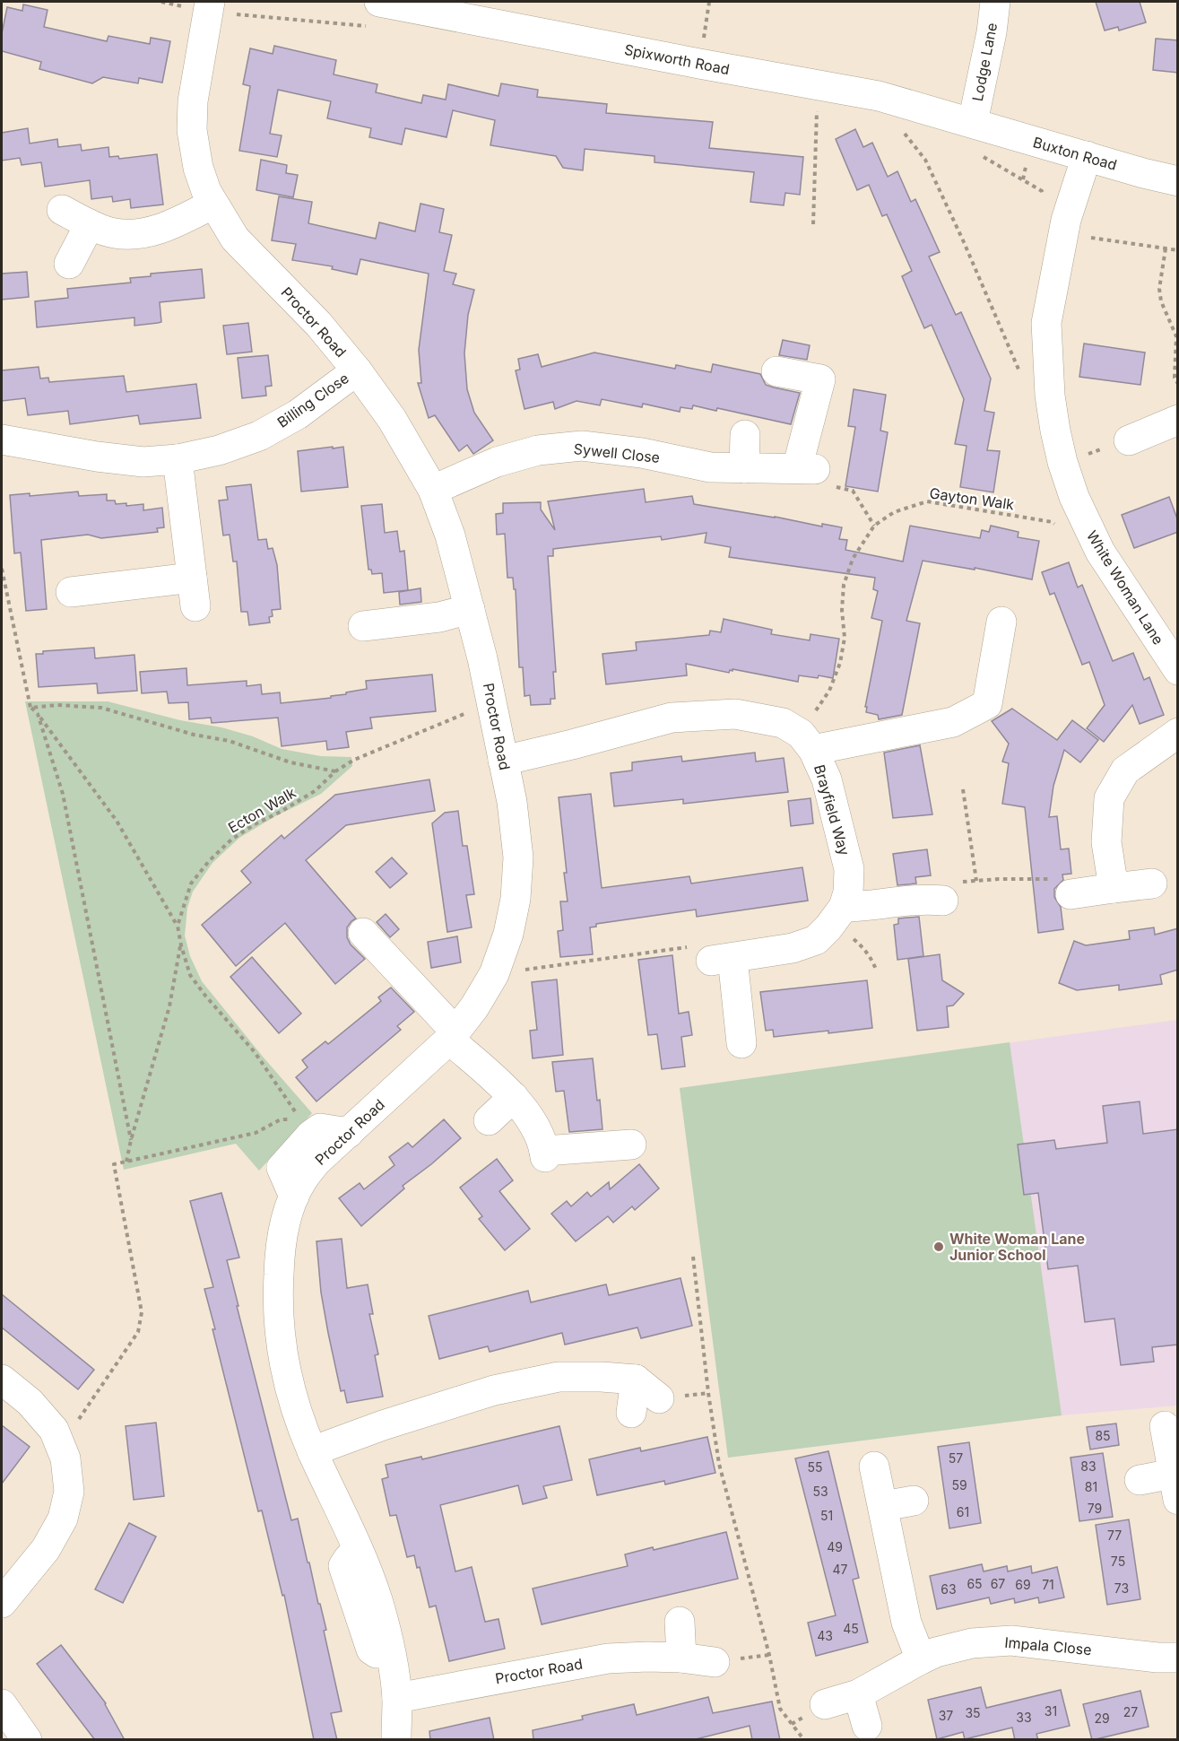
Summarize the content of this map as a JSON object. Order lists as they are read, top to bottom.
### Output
{
  "streets": {
    "street": [
      "Spixworth Road",
      "Lodge Lane",
      "Buxton Road",
      "Proctor Road",
      "Billing Close",
      "Sywell Close",
      "White Woman Lane",
      "Brayfield Way",
      "Impala Close"
    ],
    "path": ["Gayton Walk", "Ecton Walk"]
  },
  "crossings": [
    ["Spixworth Road", "Lodge Lane"],
    ["Spixworth Road", "Buxton Road"],
    ["Lodge Lane", "Buxton Road"],
    ["Buxton Road", "White Woman Lane"],
    ["Proctor Road", "Billing Close"],
    ["Proctor Road", "Sywell Close"],
    ["Gayton Walk", "Brayfield Way"]
  ],
  "places": ["White Woman Lane Junior School"],
  "house_numbers": [
    "85",
    "57",
    "83",
    "55",
    "59",
    "81",
    "53",
    "79",
    "61",
    "51",
    "77",
    "49",
    "75",
    "47",
    "65",
    "67",
    "69",
    "71",
    "73",
    "63",
    "45",
    "43",
    "31",
    "27",
    "35",
    "37",
    "33",
    "29"
  ]
}
